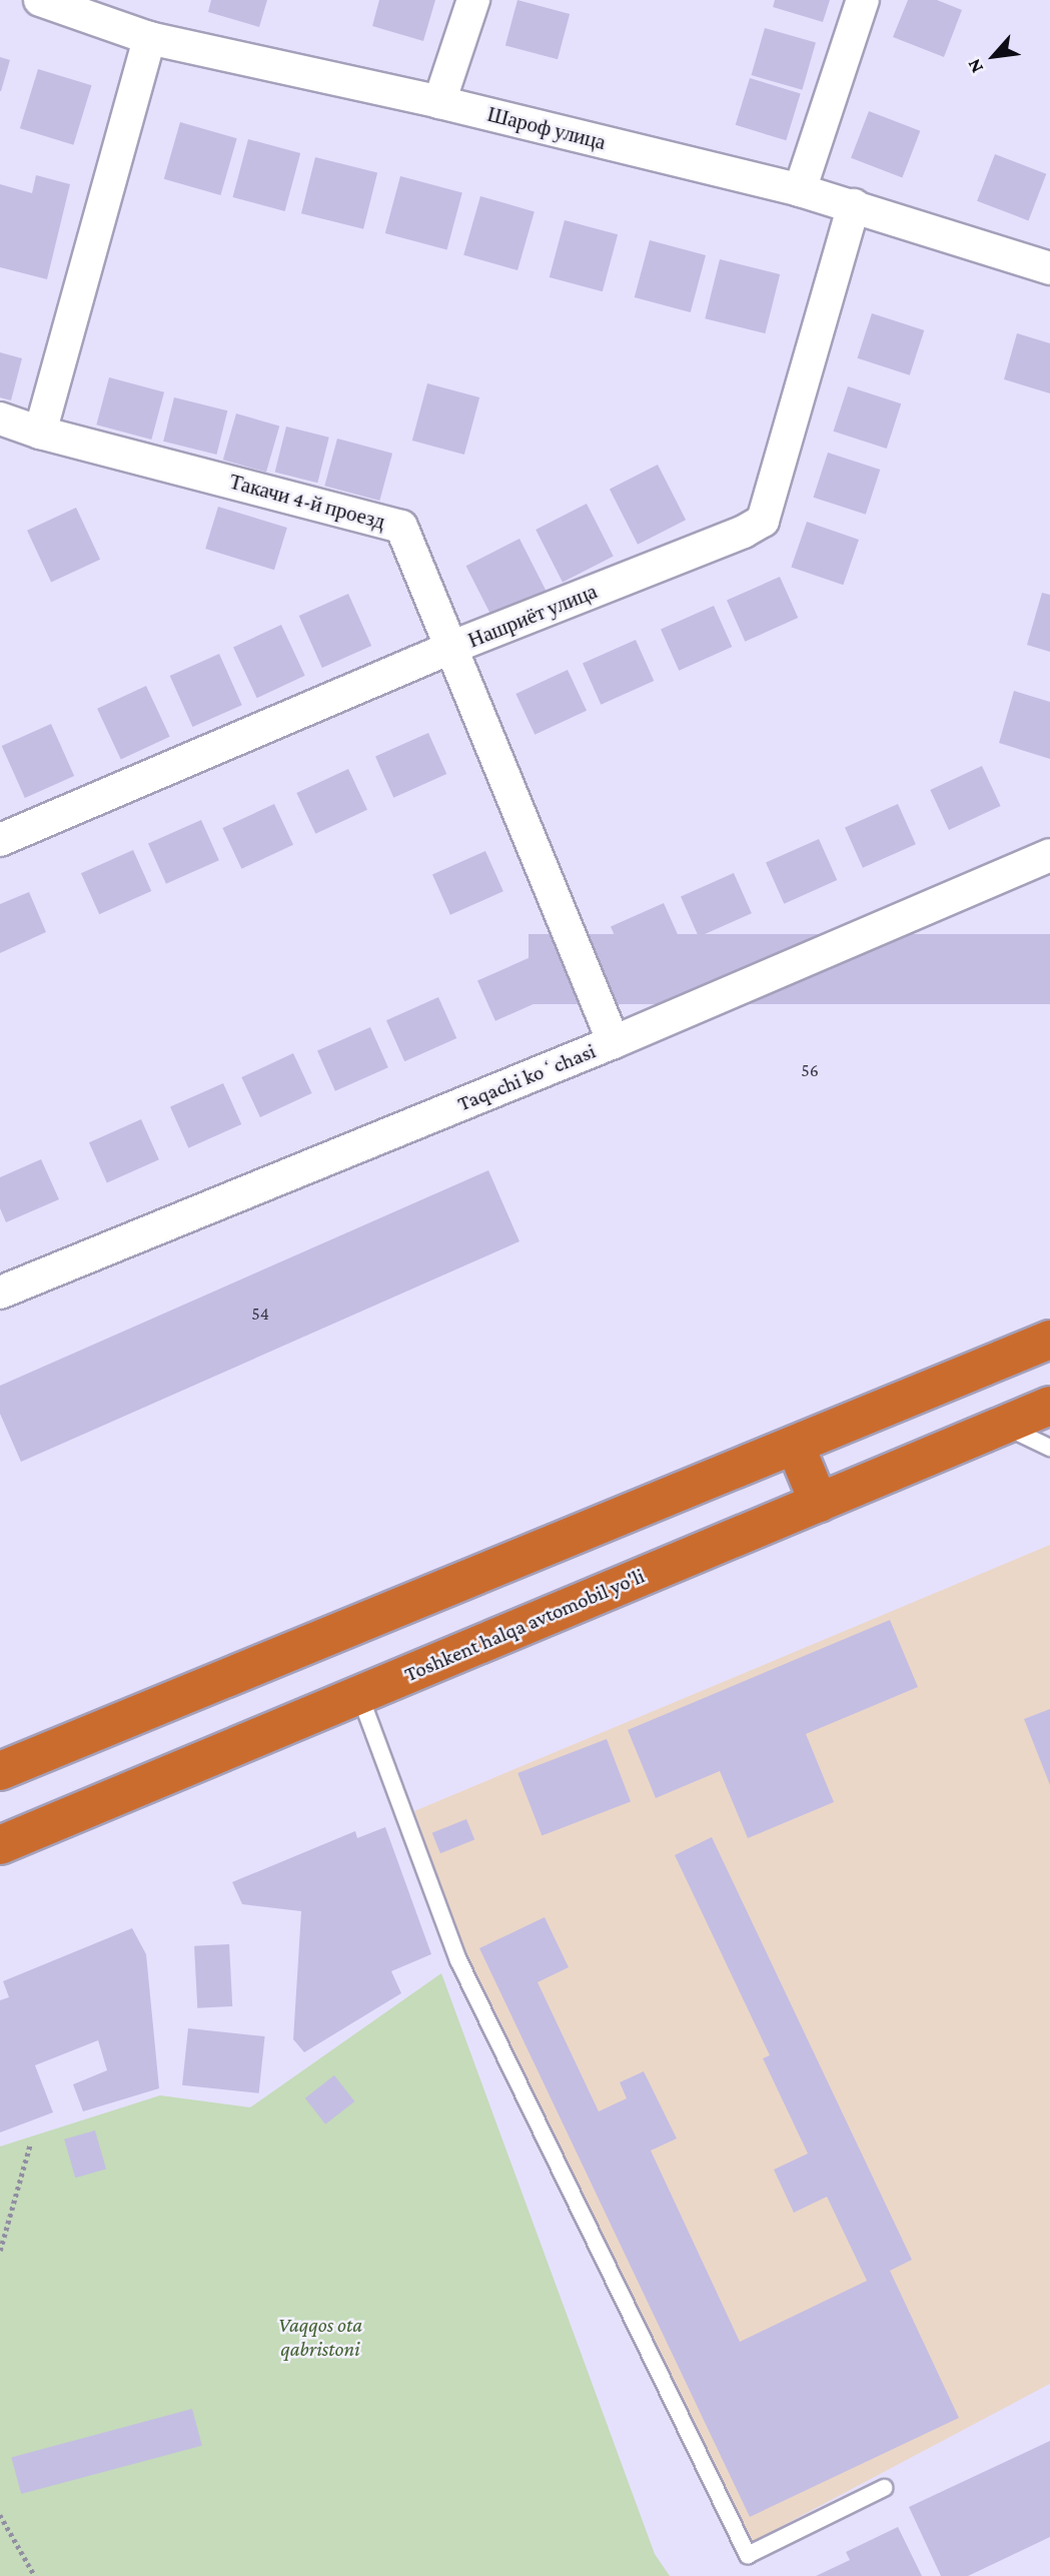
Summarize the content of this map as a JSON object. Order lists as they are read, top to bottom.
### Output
{
  "streets": {
    "highway": ["Toshkent halqa avtomobil yo'li"],
    "street": [
      "Шароф улица",
      "Такачи 4-й проезд",
      "Нашриёт улица",
      "Taqachi koʻchasi"
    ]
  },
  "crossings": [
    ["Шароф улица", "Нашриёт улица"],
    ["Такачи 4-й проезд", "Нашриёт улица"],
    ["Такачи 4-й проезд", "Taqachi koʻchasi"]
  ],
  "parks": ["Vaqqos ota qabristoni"],
  "house_numbers": ["56", "54"],
  "north": "bottom left"
}
